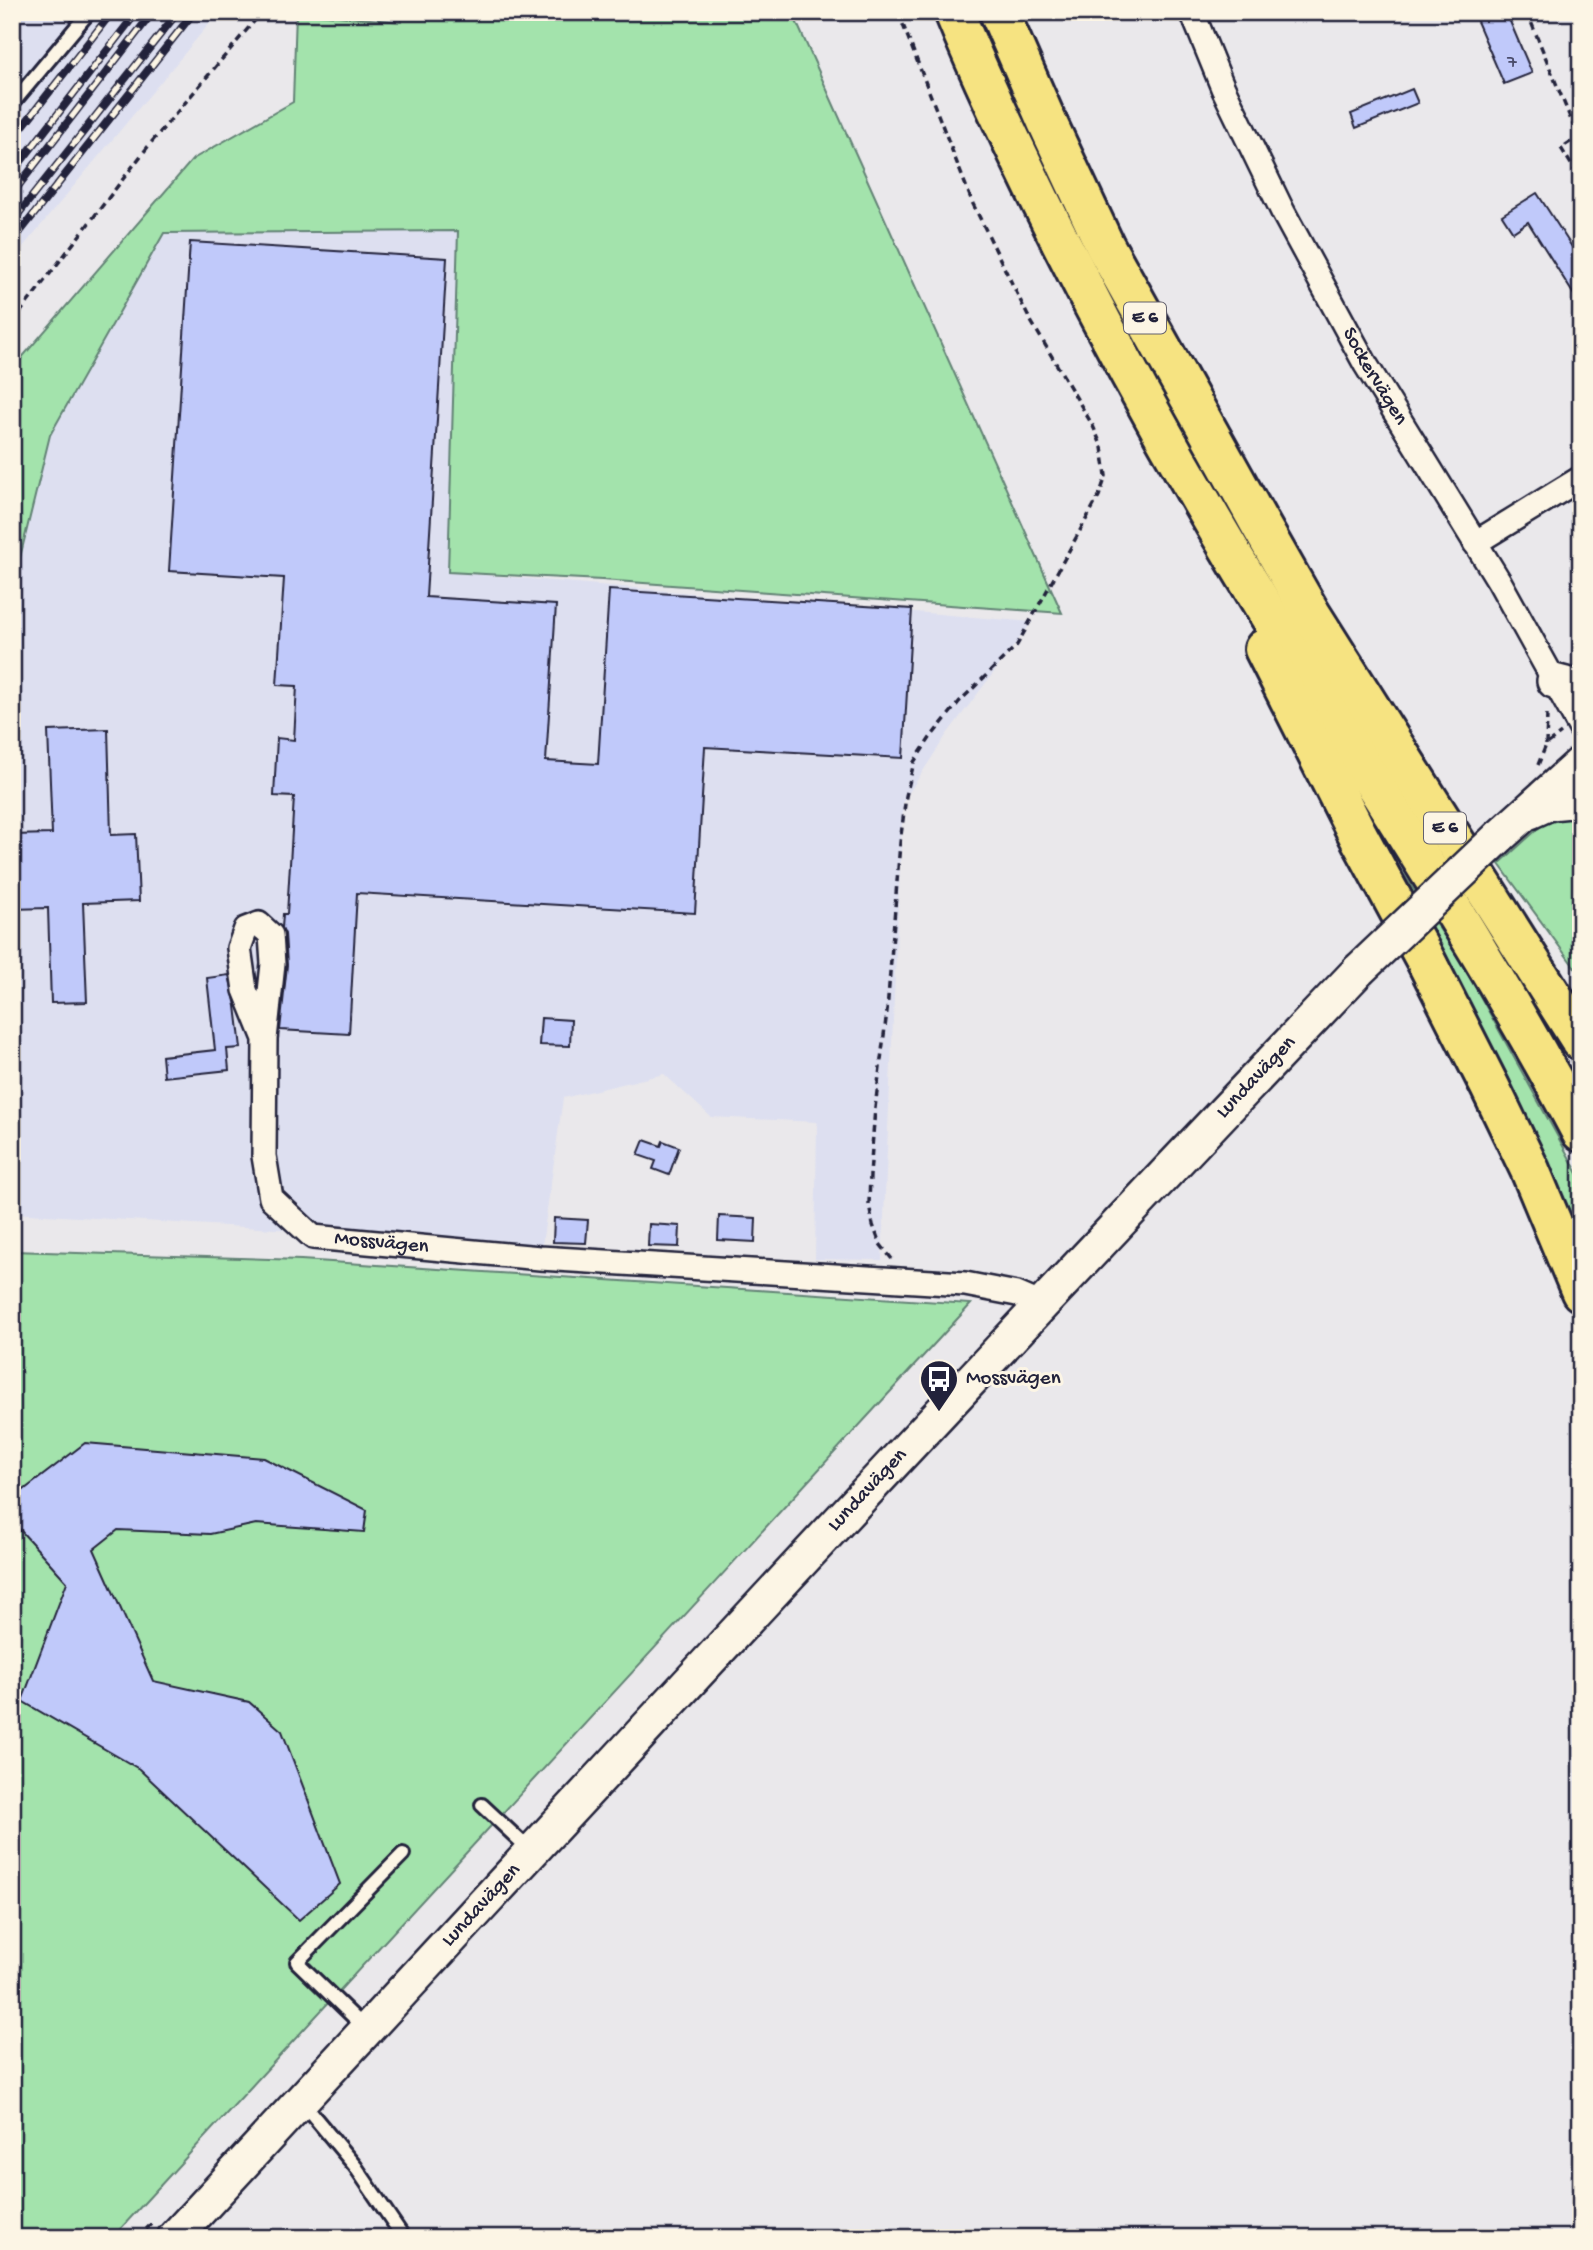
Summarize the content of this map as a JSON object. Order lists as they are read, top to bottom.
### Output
{
  "streets": {
    "highway": ["E 6"],
    "main road": ["Lundavägen"],
    "street": ["Sockervägen", "Mossvägen"]
  },
  "crossings": [
    ["Lundavägen", "Mossvägen"]
  ],
  "places": {
    "bus stop": ["Mossvägen"]
  },
  "house_numbers": ["7"]
}
